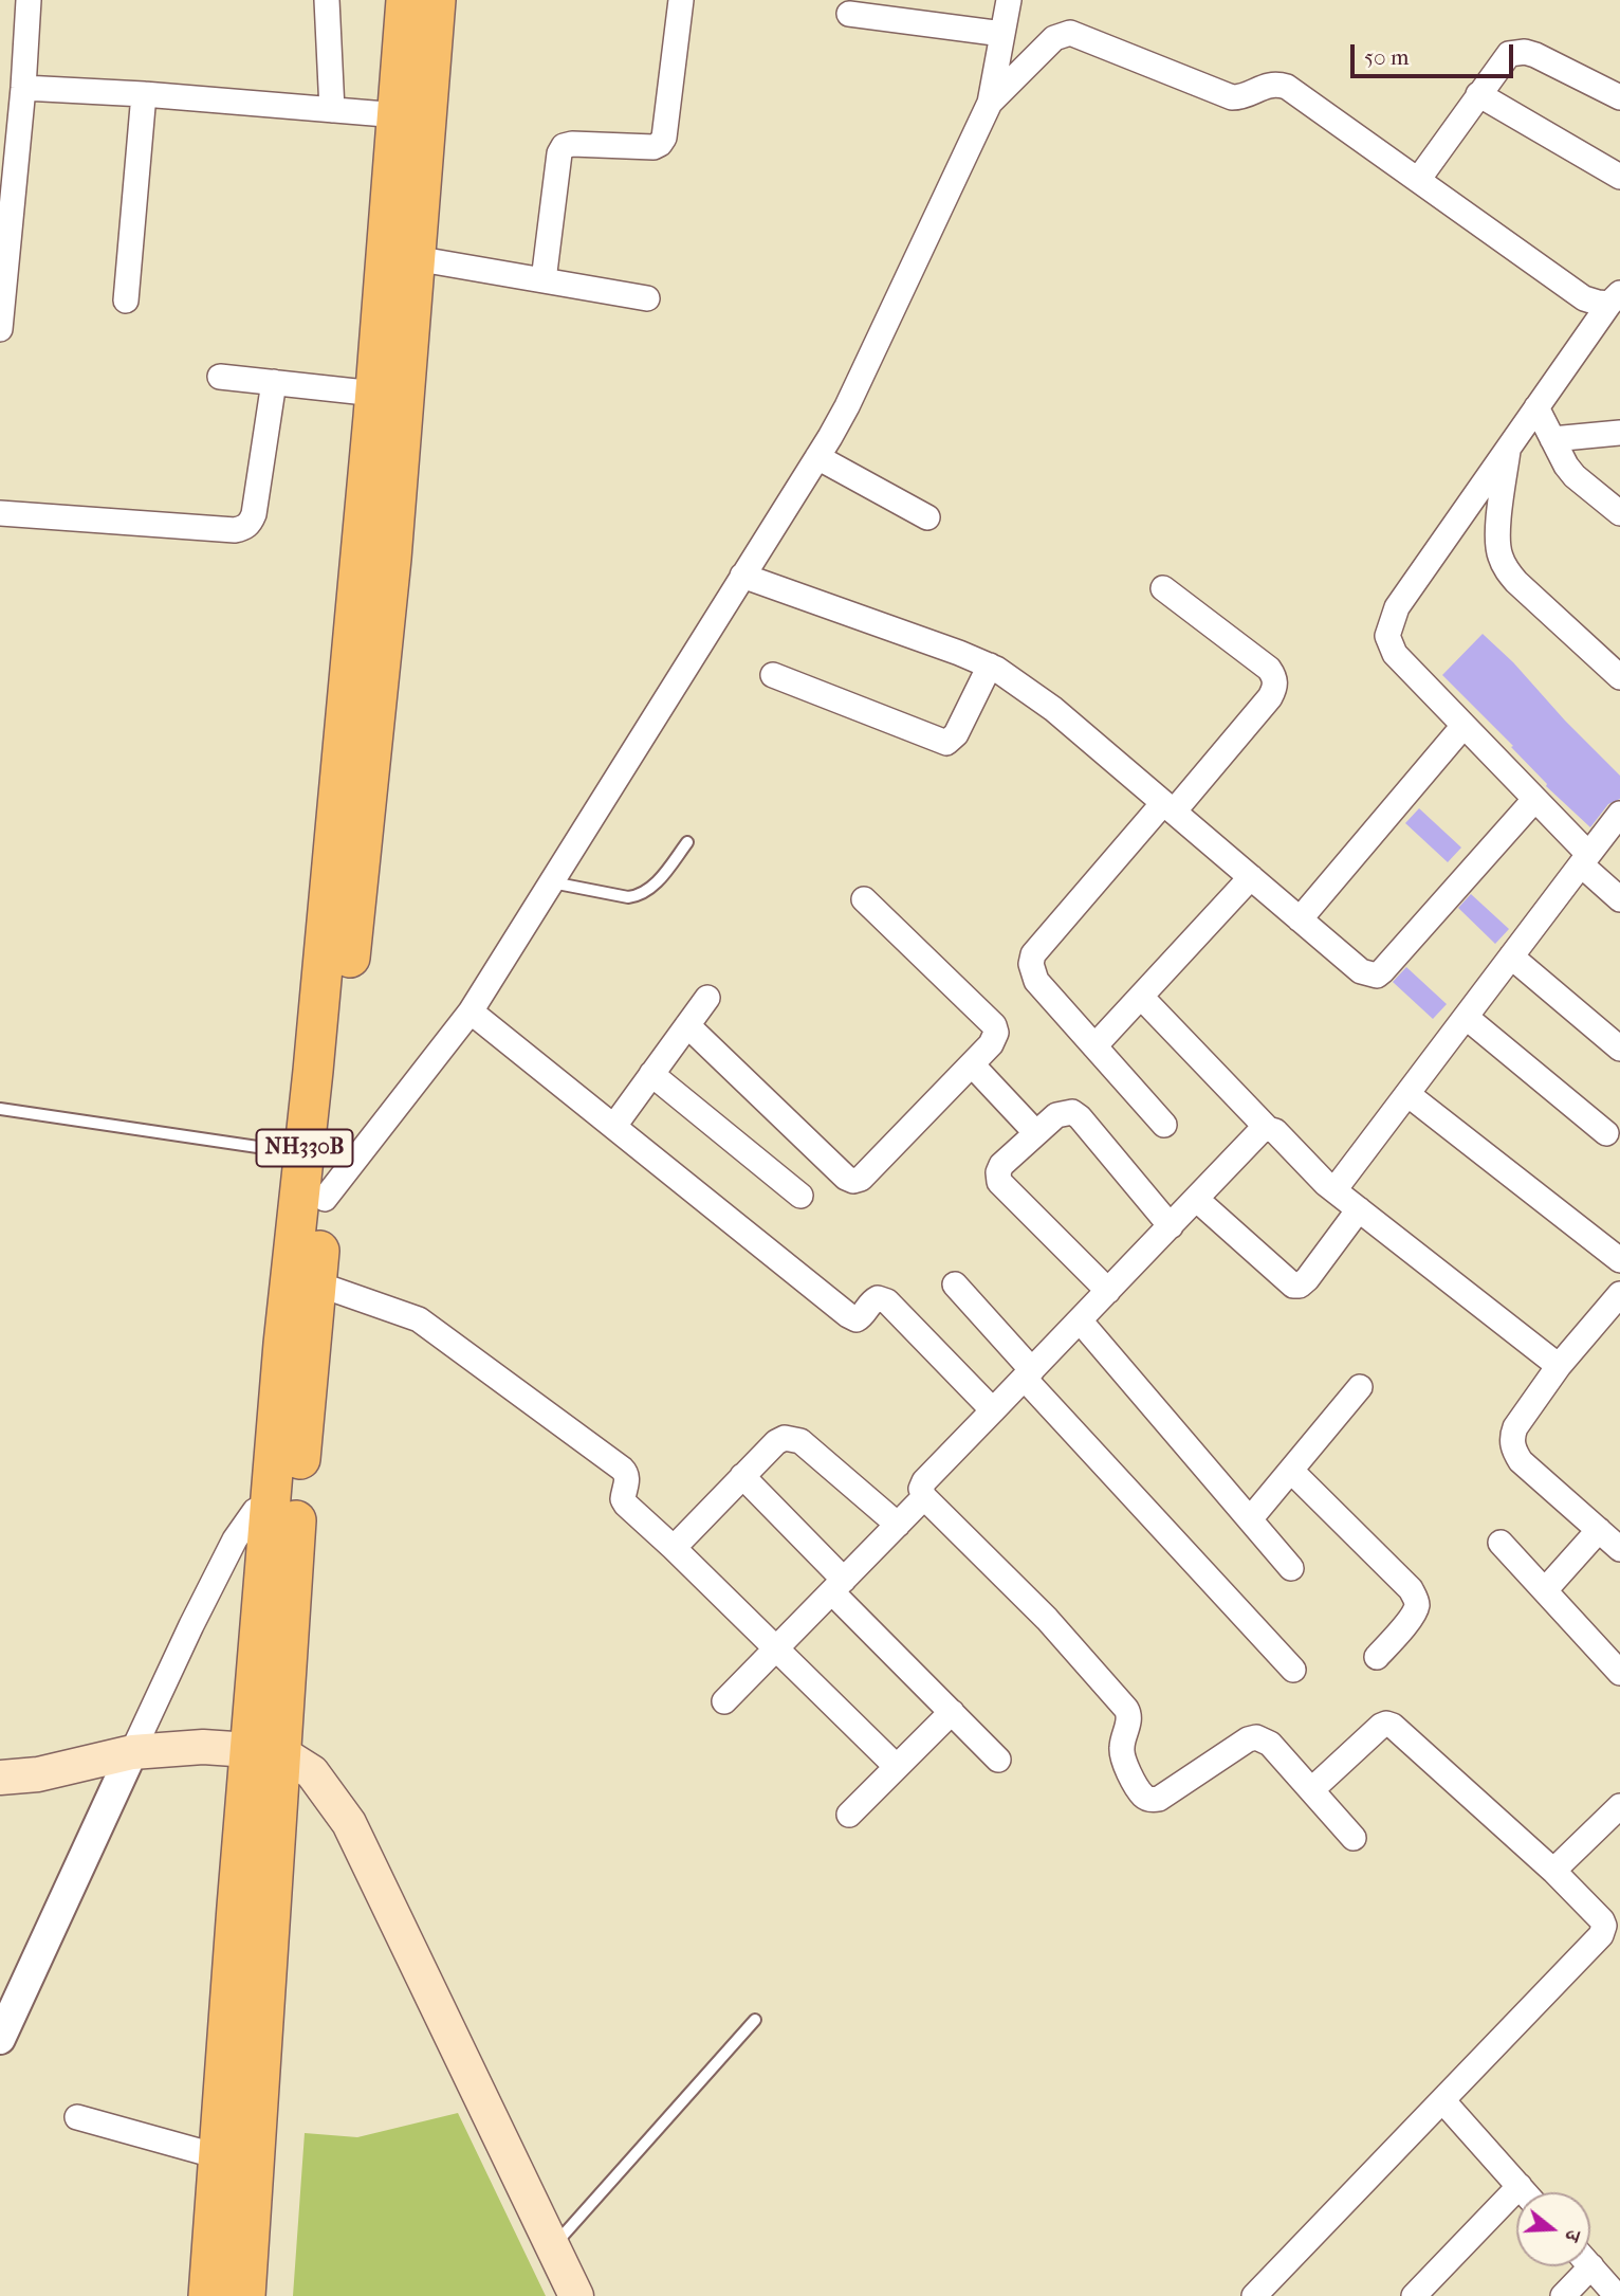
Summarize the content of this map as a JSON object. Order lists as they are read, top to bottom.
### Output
{
  "streets": {
    "highway": ["NH330B"]
  },
  "scale_bar": "50 m",
  "north": "right"
}
